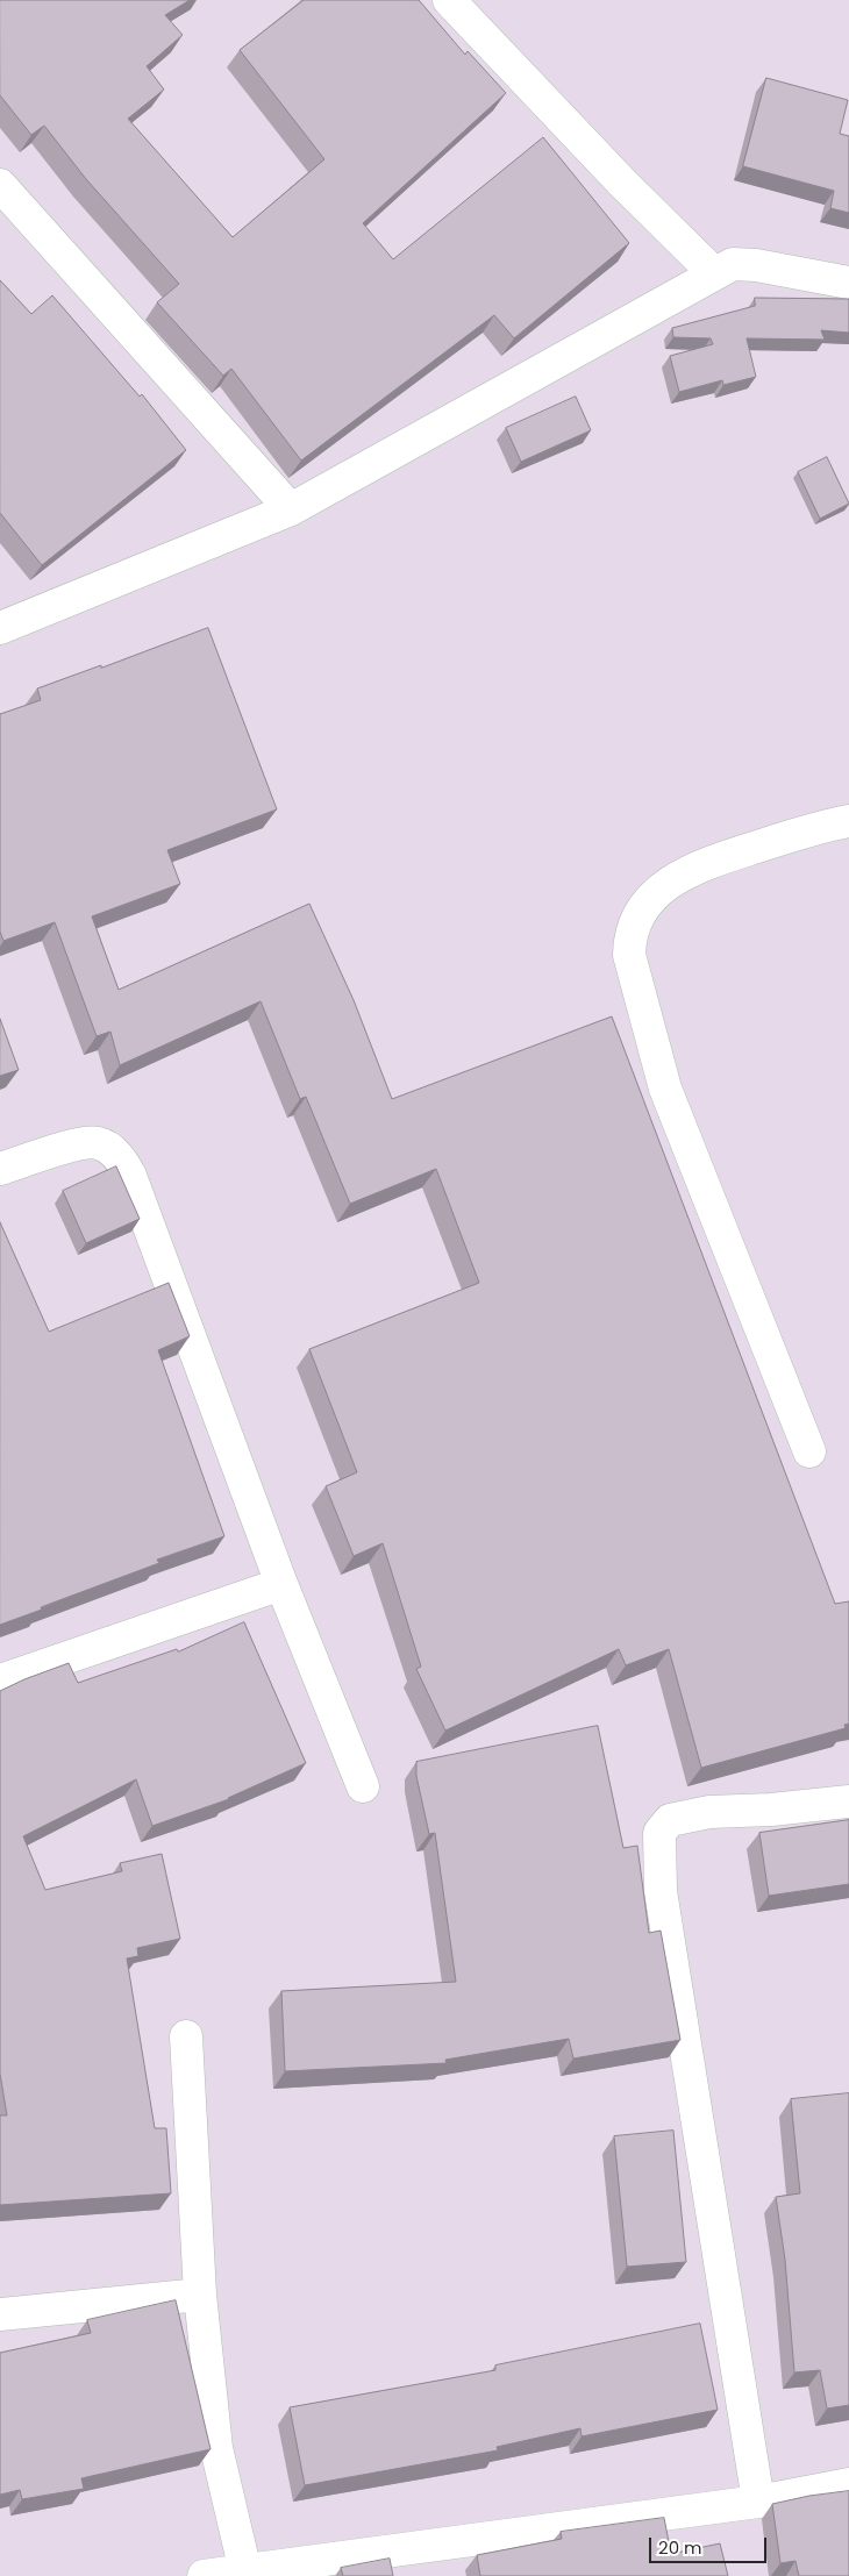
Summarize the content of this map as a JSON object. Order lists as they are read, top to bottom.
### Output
{
  "scale_bar": "20 m"
}
